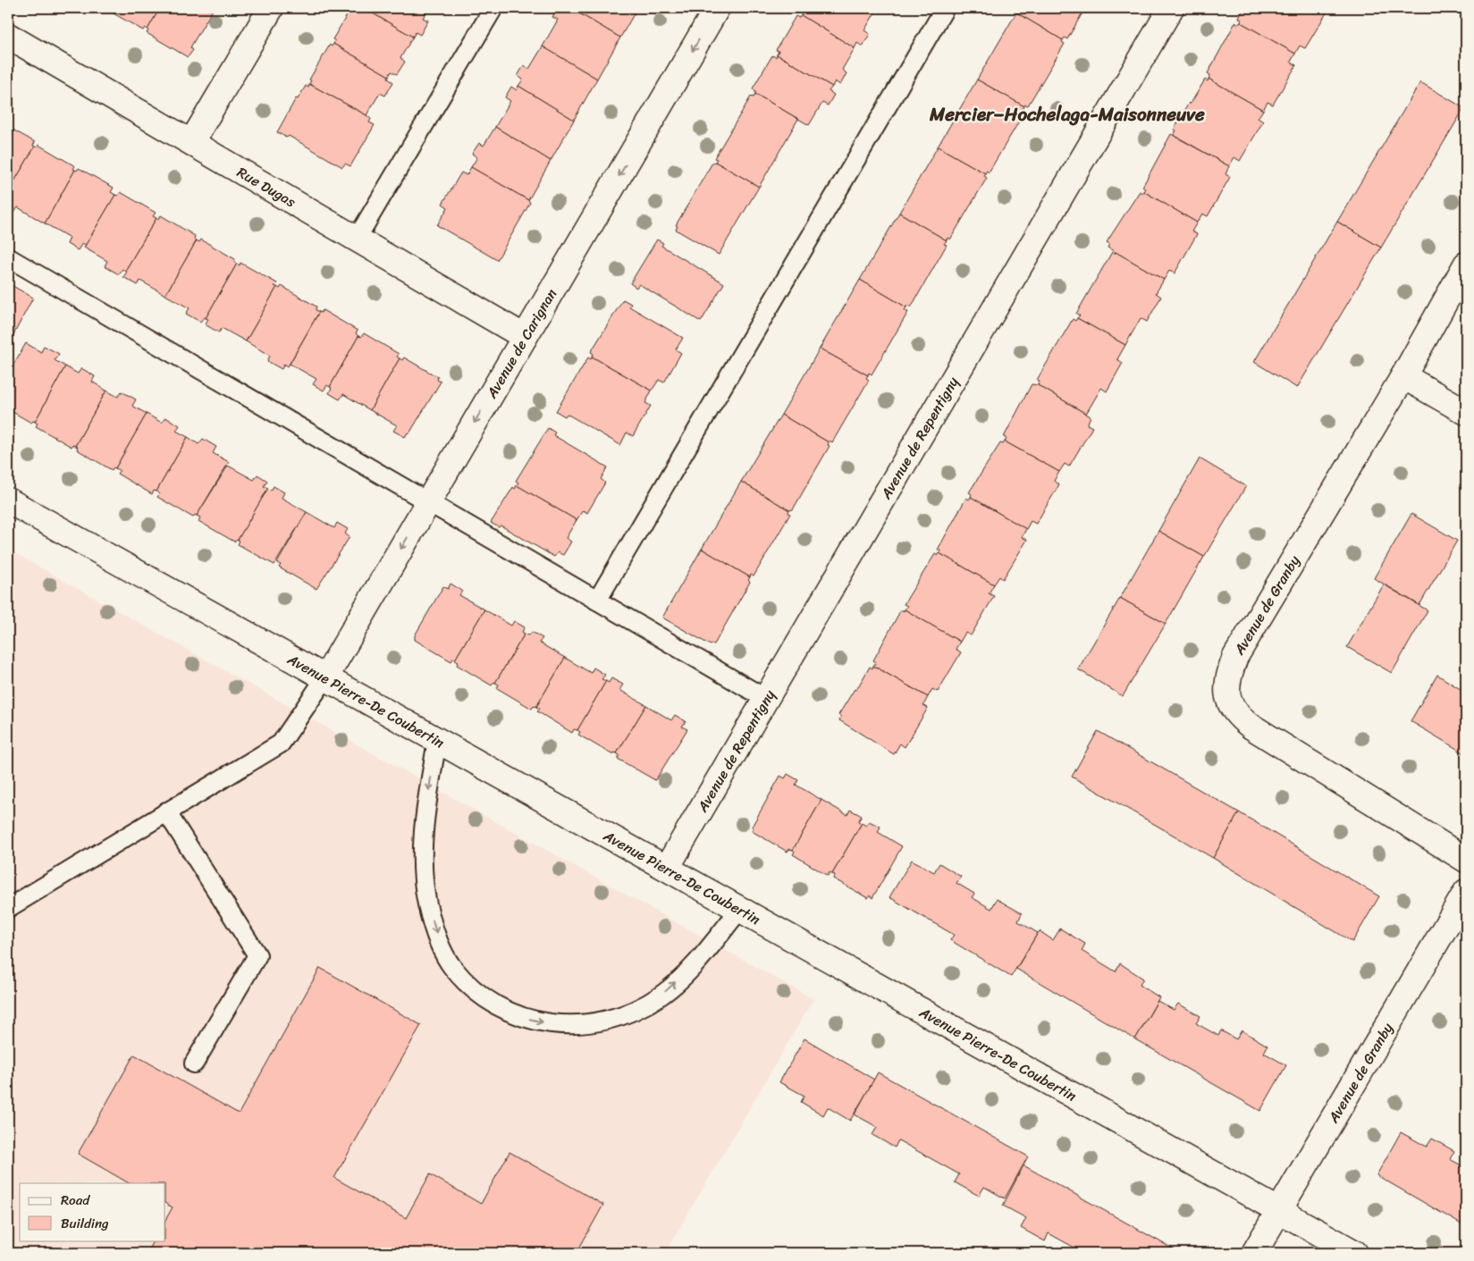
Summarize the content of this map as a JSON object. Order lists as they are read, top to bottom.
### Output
{
  "streets": {
    "street": [
      "Rue Dugas",
      "Avenue de Carignan",
      "Avenue de Repentigny",
      "Avenue de Granby",
      "Avenue Pierre-De Coubertin"
    ]
  },
  "crossings": [
    ["Rue Dugas", "Avenue de Carignan"],
    ["Avenue de Carignan", "Avenue Pierre-De Coubertin"],
    ["Avenue de Repentigny", "Avenue Pierre-De Coubertin"],
    ["Avenue de Granby", "Avenue Pierre-De Coubertin"]
  ],
  "one_way": ["Avenue de Carignan"],
  "districts": ["Mercier–Hochelaga-Maisonneuve"],
  "legend": ["Road", "Building"]
}
